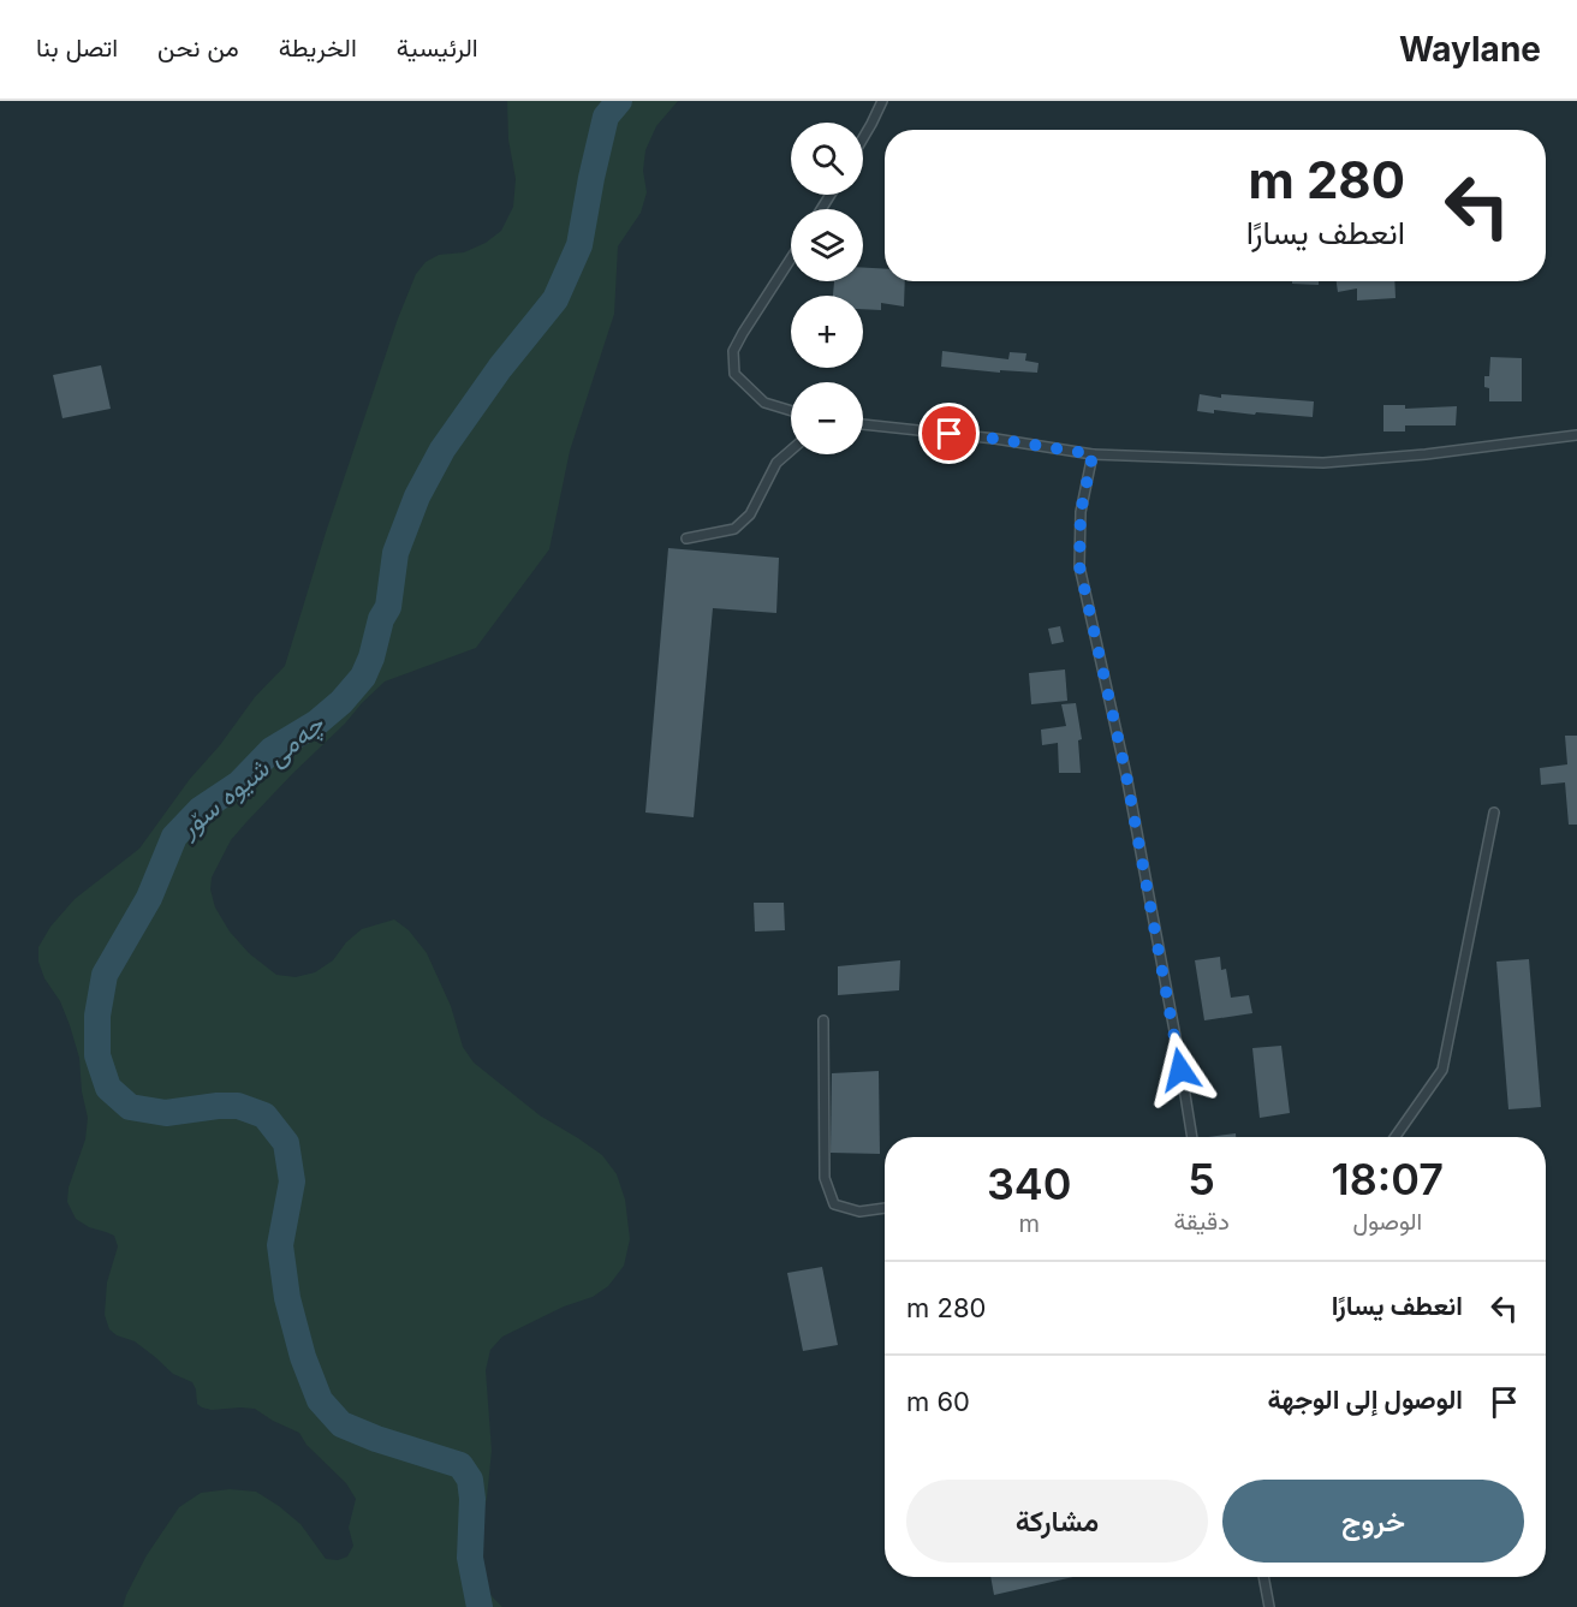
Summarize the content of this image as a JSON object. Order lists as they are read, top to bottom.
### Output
{
  "water": ["چەمی شیوە سۆر"],
  "page": {
    "header": "Waylane",
    "nav": [
      "الرئيسية",
      "الخريطة",
      "من نحن",
      "اتصل بنا"
    ],
    "map_buttons": ["+", "−"],
    "turn": ["280 m", "انعطف يسارًا"],
    "eta": [
      "18:07",
      "الوصول",
      "5",
      "دقيقة",
      "340",
      "m"
    ],
    "list": [
      {
        "name": "انعطف يسارًا",
        "value": "280 m"
      },
      {
        "name": "الوصول إلى الوجهة",
        "value": "60 m"
      }
    ],
    "buttons": ["خروج", "مشاركة"]
  }
}
